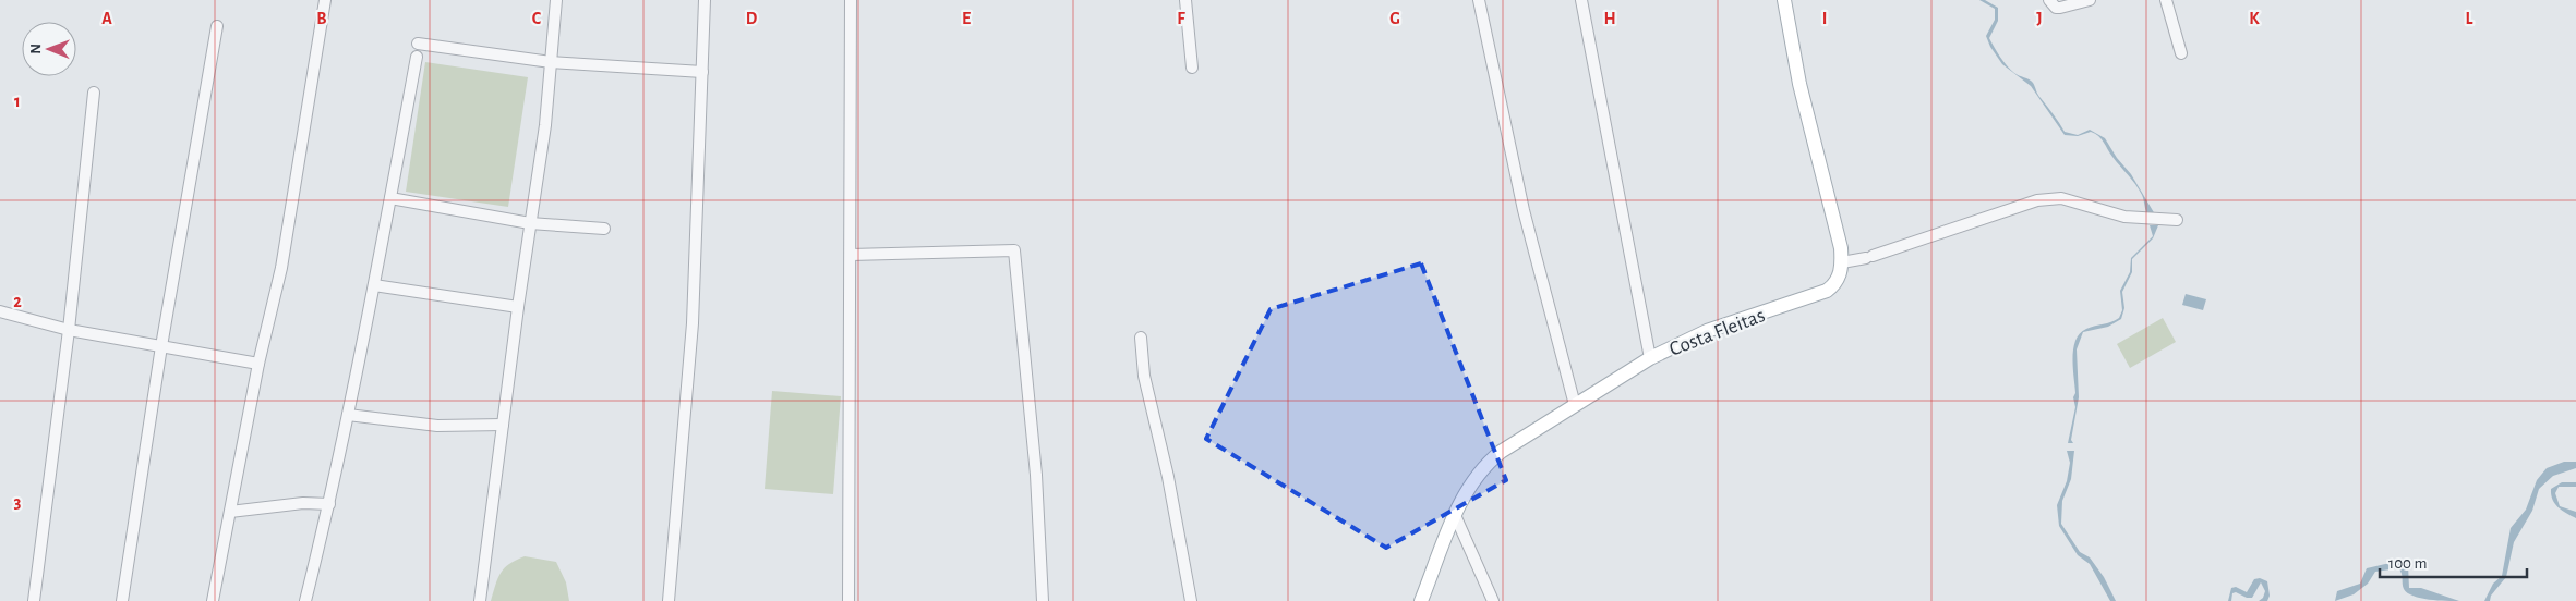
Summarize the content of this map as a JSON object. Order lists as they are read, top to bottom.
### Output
{
  "streets": {
    "main road": ["Costa Fleitas"]
  },
  "scale_bar": "100 m",
  "north": "left",
  "grid": {
    "columns": [
      "A",
      "B",
      "C",
      "D",
      "E",
      "F",
      "G",
      "H",
      "I",
      "J",
      "K",
      "L"
    ],
    "rows": ["1", "2", "3"]
  }
}
